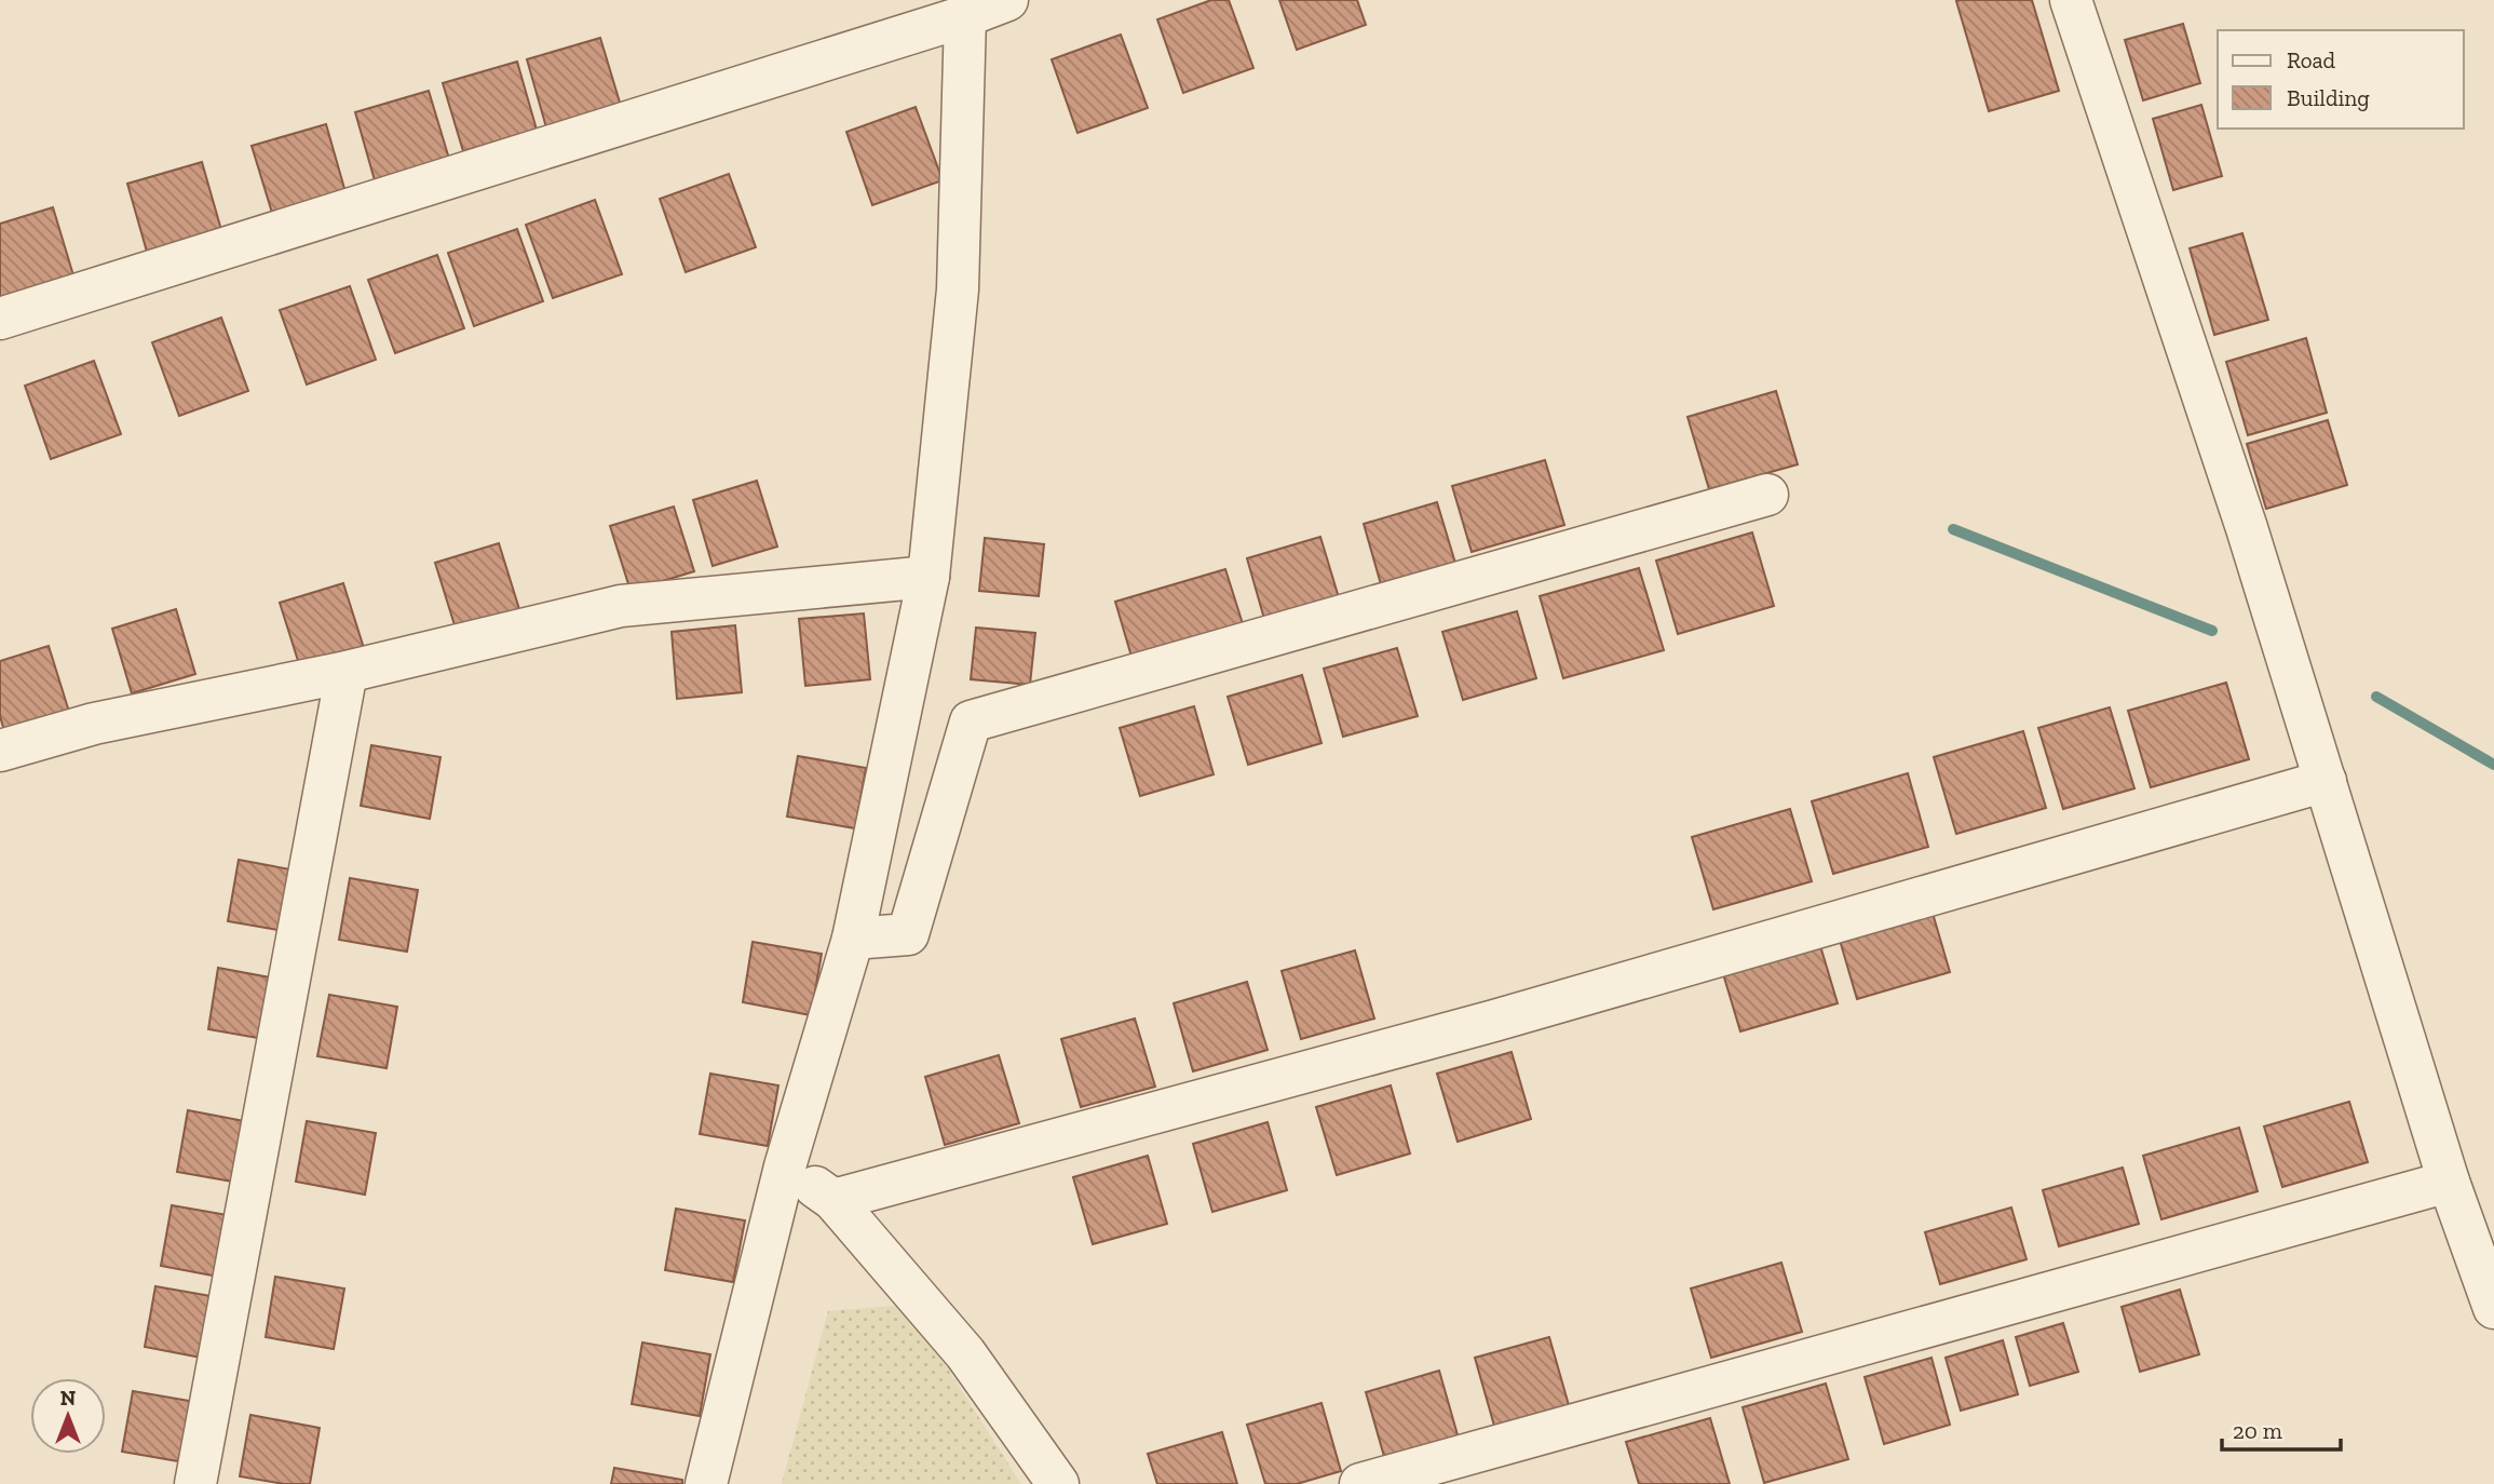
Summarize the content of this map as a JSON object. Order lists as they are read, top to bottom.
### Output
{
  "legend": ["Road", "Building"],
  "scale_bar": "20 m",
  "north": "top"
}
